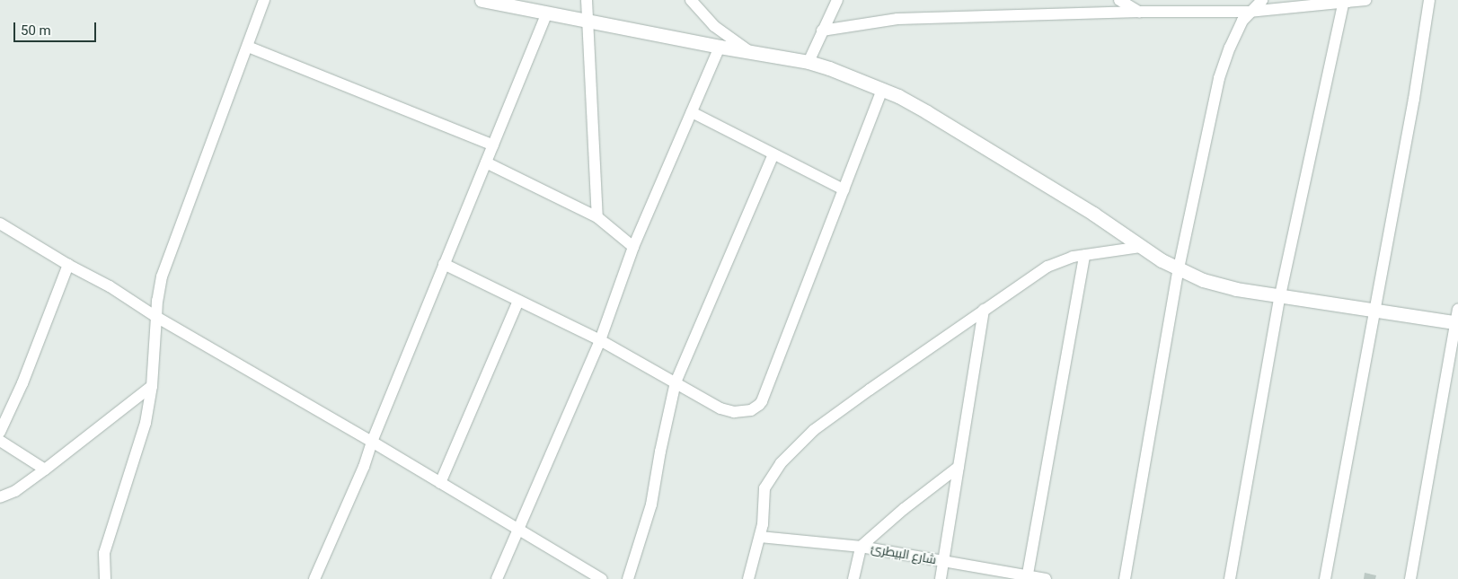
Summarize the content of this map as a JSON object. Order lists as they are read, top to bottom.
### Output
{
  "streets": {
    "street": ["شارع البيطرئ"]
  },
  "scale_bar": "50 m"
}
